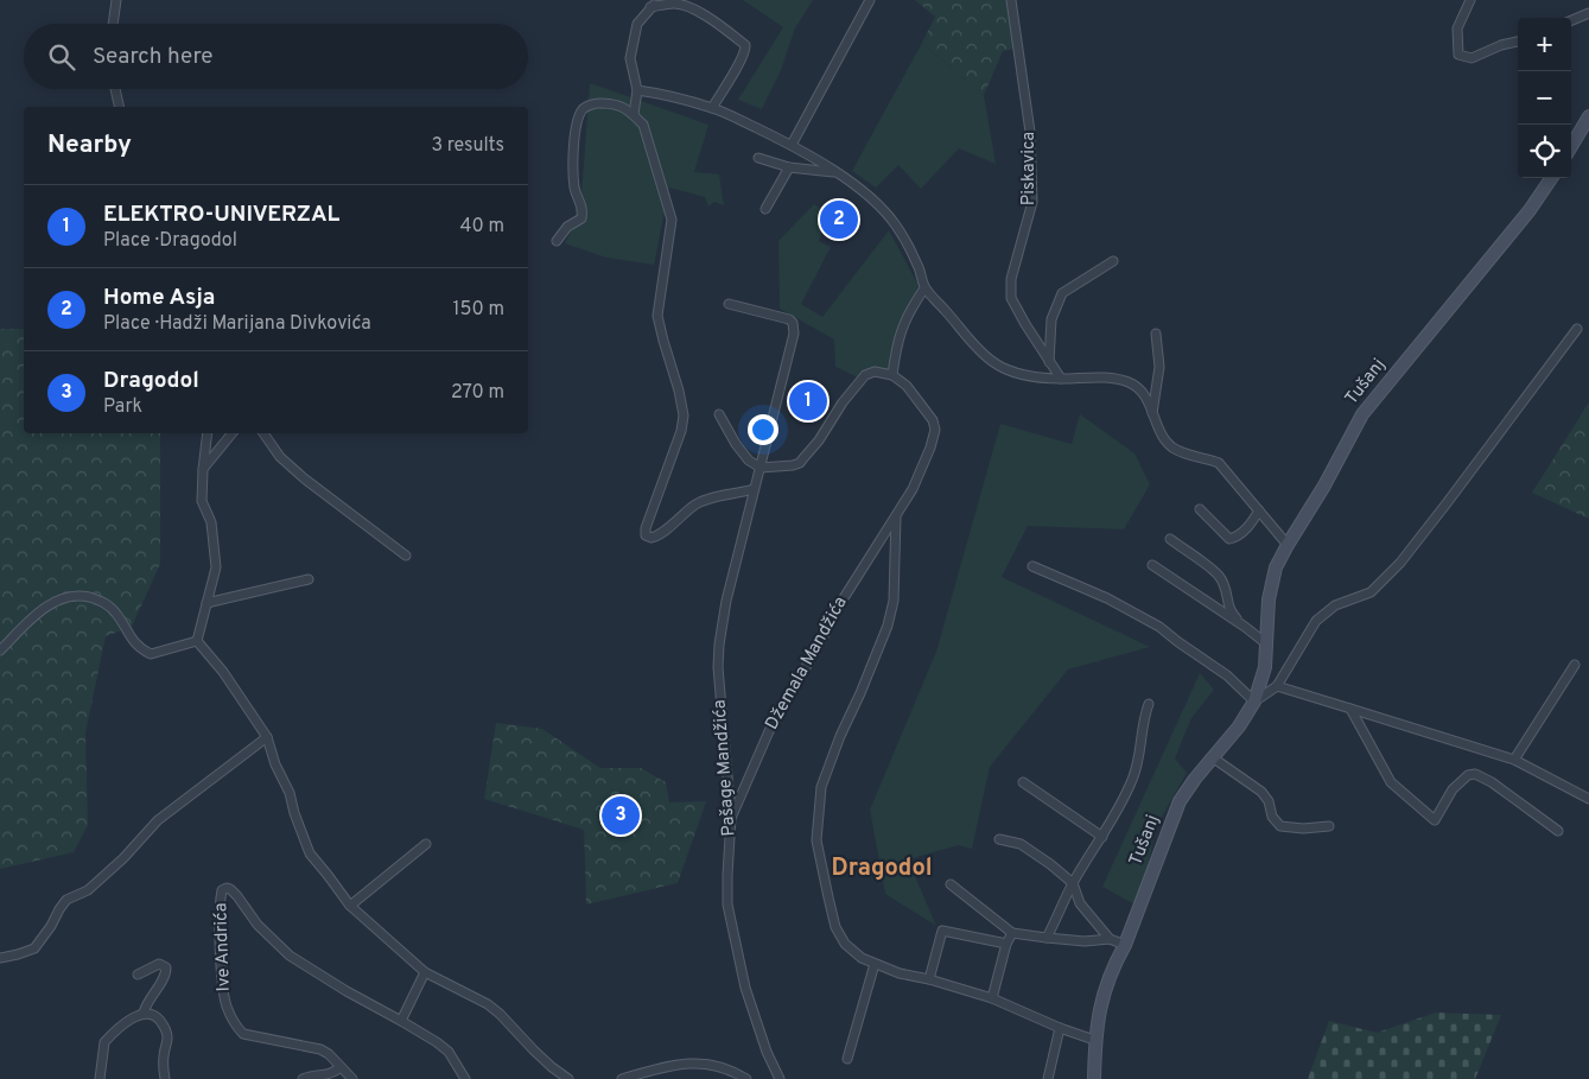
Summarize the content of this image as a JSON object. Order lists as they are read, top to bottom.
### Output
{
  "streets": {
    "street": [
      "Piskavica",
      "Tušanj",
      "Džemala Mandžića",
      "Pašage Mandžića",
      "Ive Andrića"
    ]
  },
  "crossings": [
    ["Džemala Mandžića", "Pašage Mandžića"]
  ],
  "districts": ["Dragodol"],
  "page": {
    "map_buttons": ["+", "−"],
    "search": "Search here",
    "heading": ["Nearby", "3 results"],
    "list": [
      {
        "mark": "1",
        "name": "ELEKTRO-UNIVERZAL",
        "note": "Place · Dragodol",
        "value": "40 m"
      },
      {
        "mark": "2",
        "name": "Home Asja",
        "note": "Place · Hadži Marijana Divkovića",
        "value": "150 m"
      },
      {
        "mark": "3",
        "name": "Dragodol",
        "note": "Park",
        "value": "270 m"
      }
    ],
    "pins": ["2", "1", "3"]
  }
}
